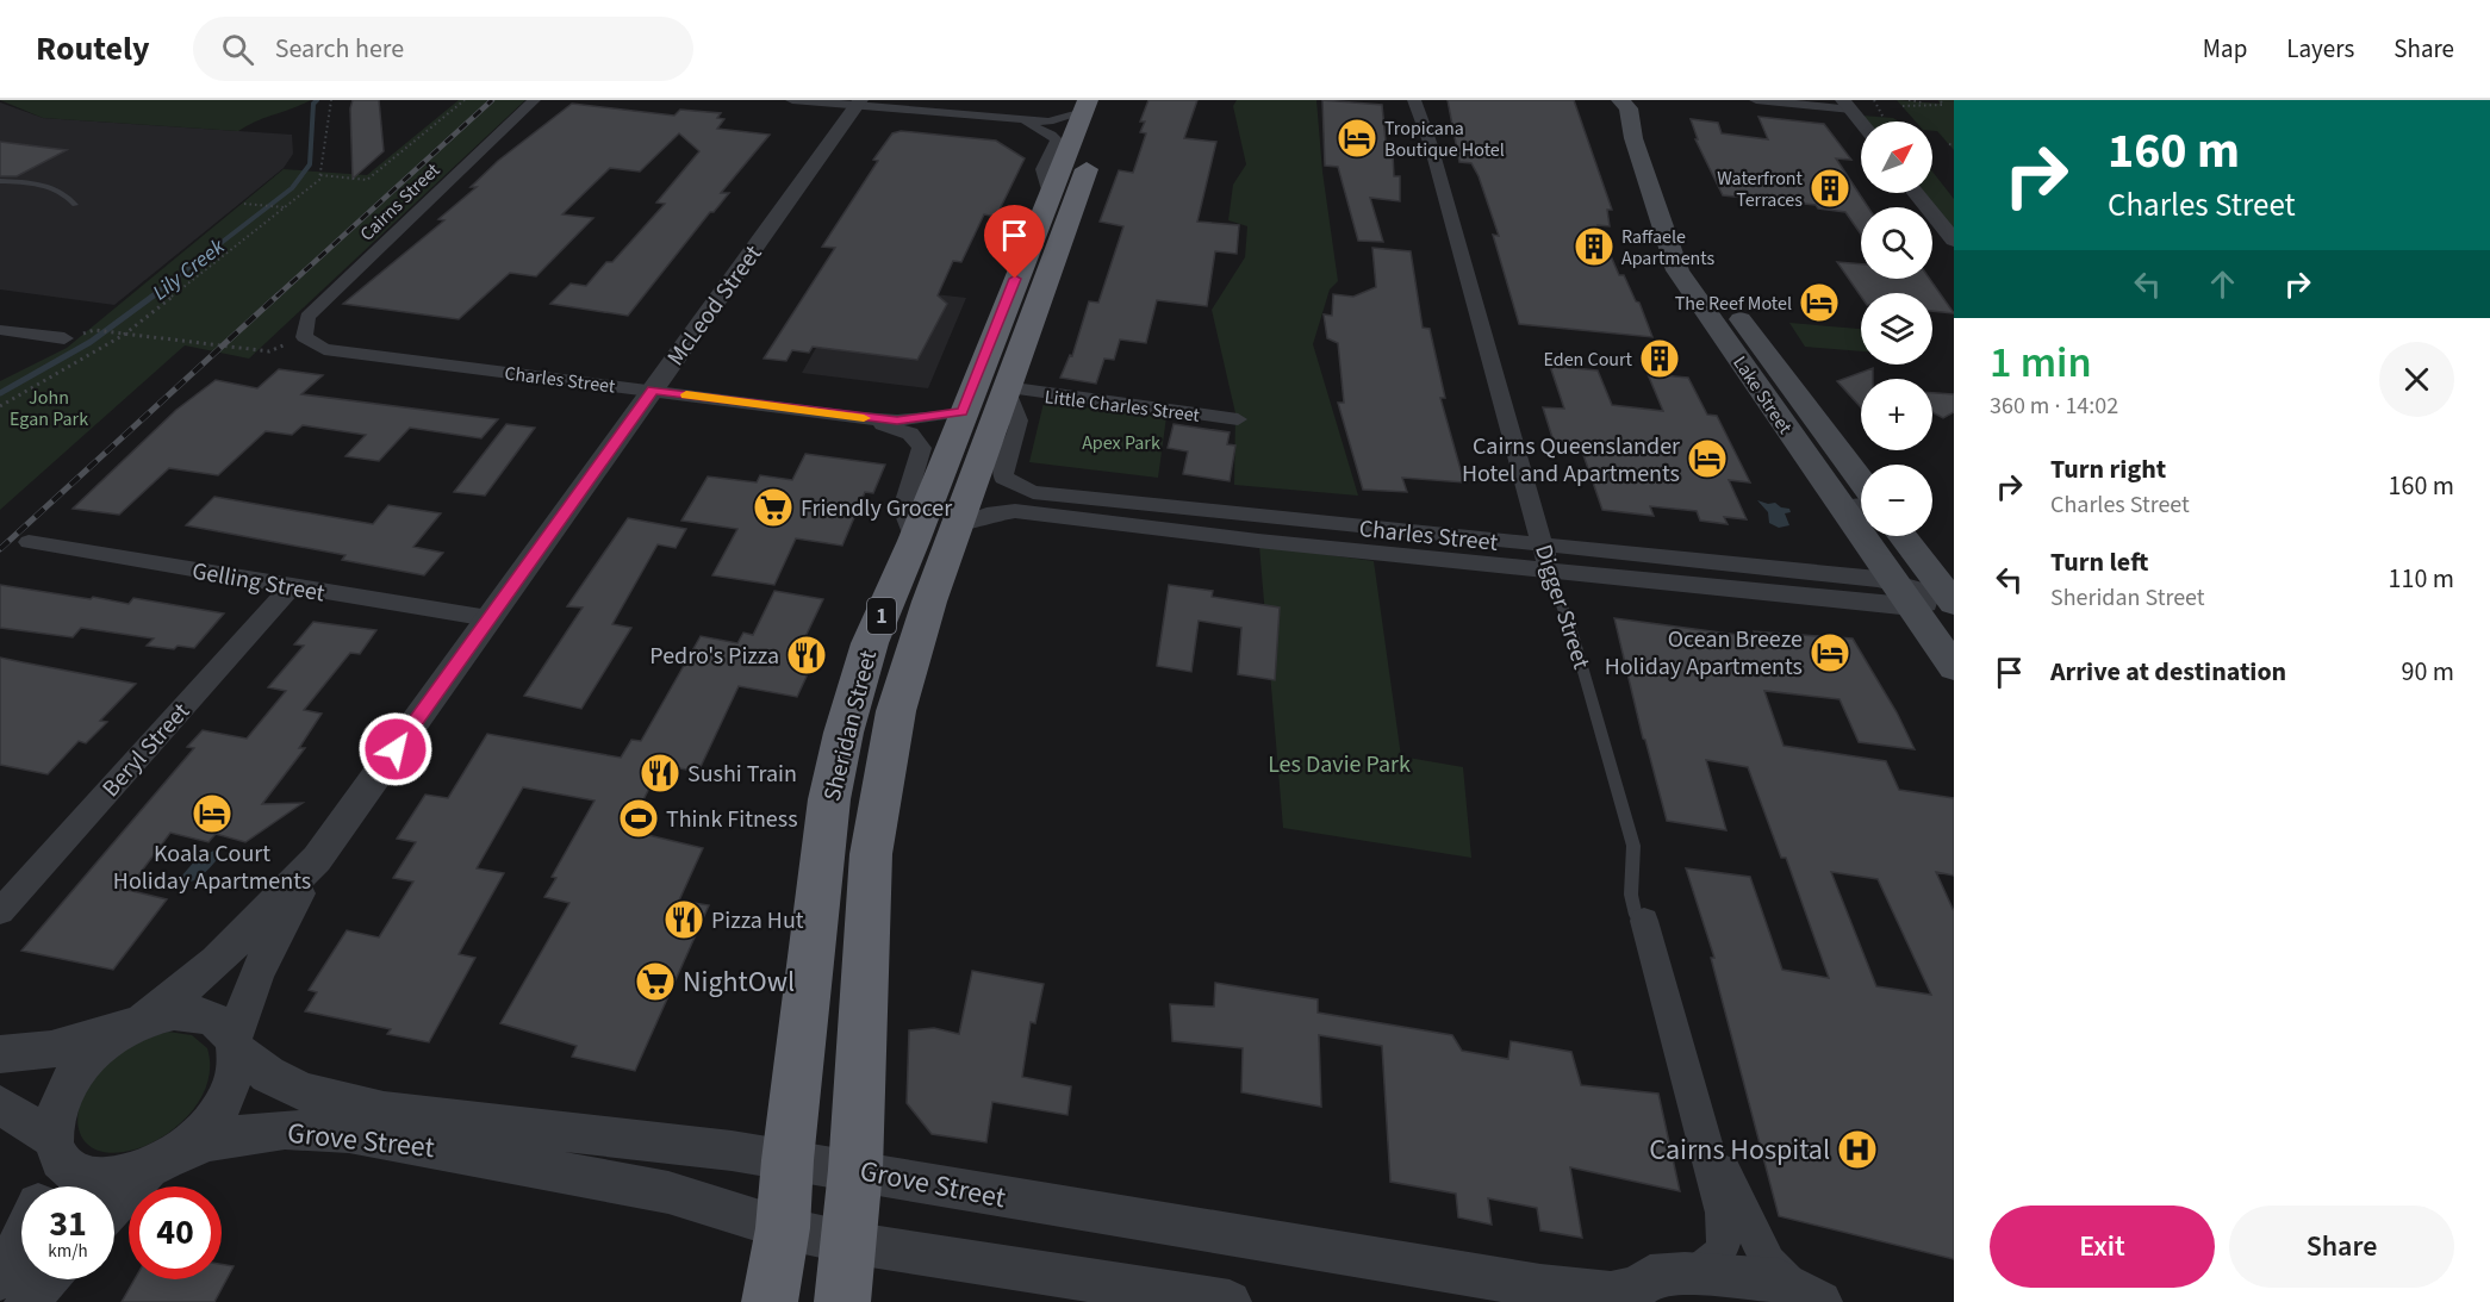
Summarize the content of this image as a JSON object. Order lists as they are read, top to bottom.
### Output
{
  "streets": {
    "highway": ["1", "Sheridan Street"],
    "main road": ["Lake Street"],
    "street": [
      "Cairns Street",
      "McLeod Street",
      "Charles Street",
      "Little Charles Street",
      "Gelling Street",
      "Digger Street",
      "Beryl Street",
      "Grove Street"
    ]
  },
  "crossings": [
    ["Cairns Street", "Charles Street"],
    ["McLeod Street", "Charles Street"],
    ["McLeod Street", "Gelling Street"],
    ["McLeod Street", "Grove Street"],
    ["Charles Street", "Lake Street"],
    ["Charles Street", "Little Charles Street"],
    ["Charles Street", "Digger Street"],
    ["Charles Street", "Sheridan Street"],
    ["Little Charles Street", "Sheridan Street"],
    ["Gelling Street", "Beryl Street"],
    ["Digger Street", "Grove Street"],
    ["Sheridan Street", "Grove Street"]
  ],
  "water": ["Lily Creek"],
  "parks": ["John Egan Park", "Apex Park", "Les Davie Park"],
  "places": {
    "hotel": [
      "Tropicana Boutique Hotel",
      "The Reef Motel",
      "Cairns Queenslander Hotel and Apartments",
      "Ocean Breeze Holiday Apartments",
      "Koala Court Holiday Apartments"
    ],
    "building": ["Waterfront Terraces", "Raffaele Apartments", "Eden Court"],
    "supermarket": ["Friendly Grocer", "NightOwl"],
    "restaurant": ["Pedro's Pizza", "Sushi Train", "Pizza Hut"],
    "sports": ["Think Fitness"],
    "hospital": ["Cairns Hospital"]
  },
  "north": "top right",
  "page": {
    "header": "Routely",
    "search": "Search here",
    "nav": ["Map", "Layers", "Share"],
    "turn": ["160 m", "Charles Street"],
    "map_buttons": ["+", "−"],
    "heading": ["1 min", "360 m · 14:02"],
    "list": [
      {
        "name": "Turn right",
        "note": "Charles Street",
        "value": "160 m"
      },
      {
        "name": "Turn left",
        "note": "Sheridan Street",
        "value": "110 m"
      },
      {
        "name": "Arrive at destination",
        "value": "90 m"
      }
    ],
    "speed": "31 km/h",
    "limit": "40",
    "buttons": ["Exit", "Share"]
  }
}
